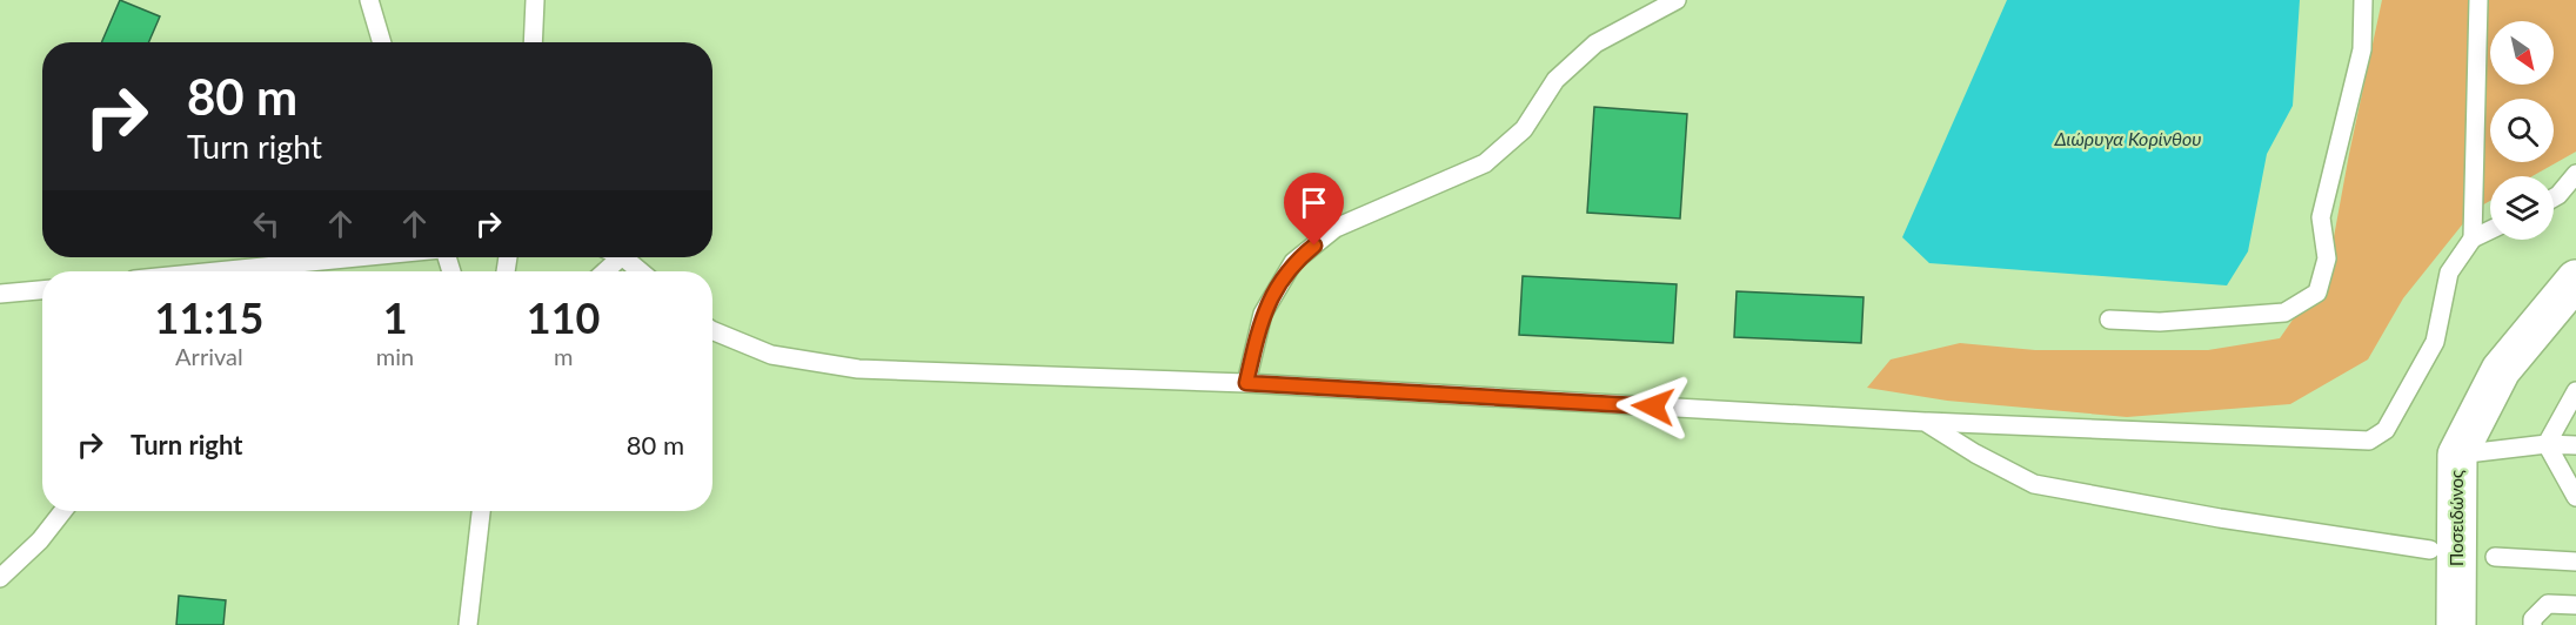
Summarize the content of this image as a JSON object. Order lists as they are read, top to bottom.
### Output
{
  "streets": {
    "street": ["Ποσειδώνος"]
  },
  "water": ["Διώρυγα Κορίνθου"],
  "north": "bottom right",
  "page": {
    "turn": ["80 m", "Turn right"],
    "eta": [
      "11:15",
      "Arrival",
      "1",
      "min",
      "110",
      "m"
    ],
    "list": [
      {
        "name": "Turn right",
        "value": "80 m"
      }
    ]
  }
}
